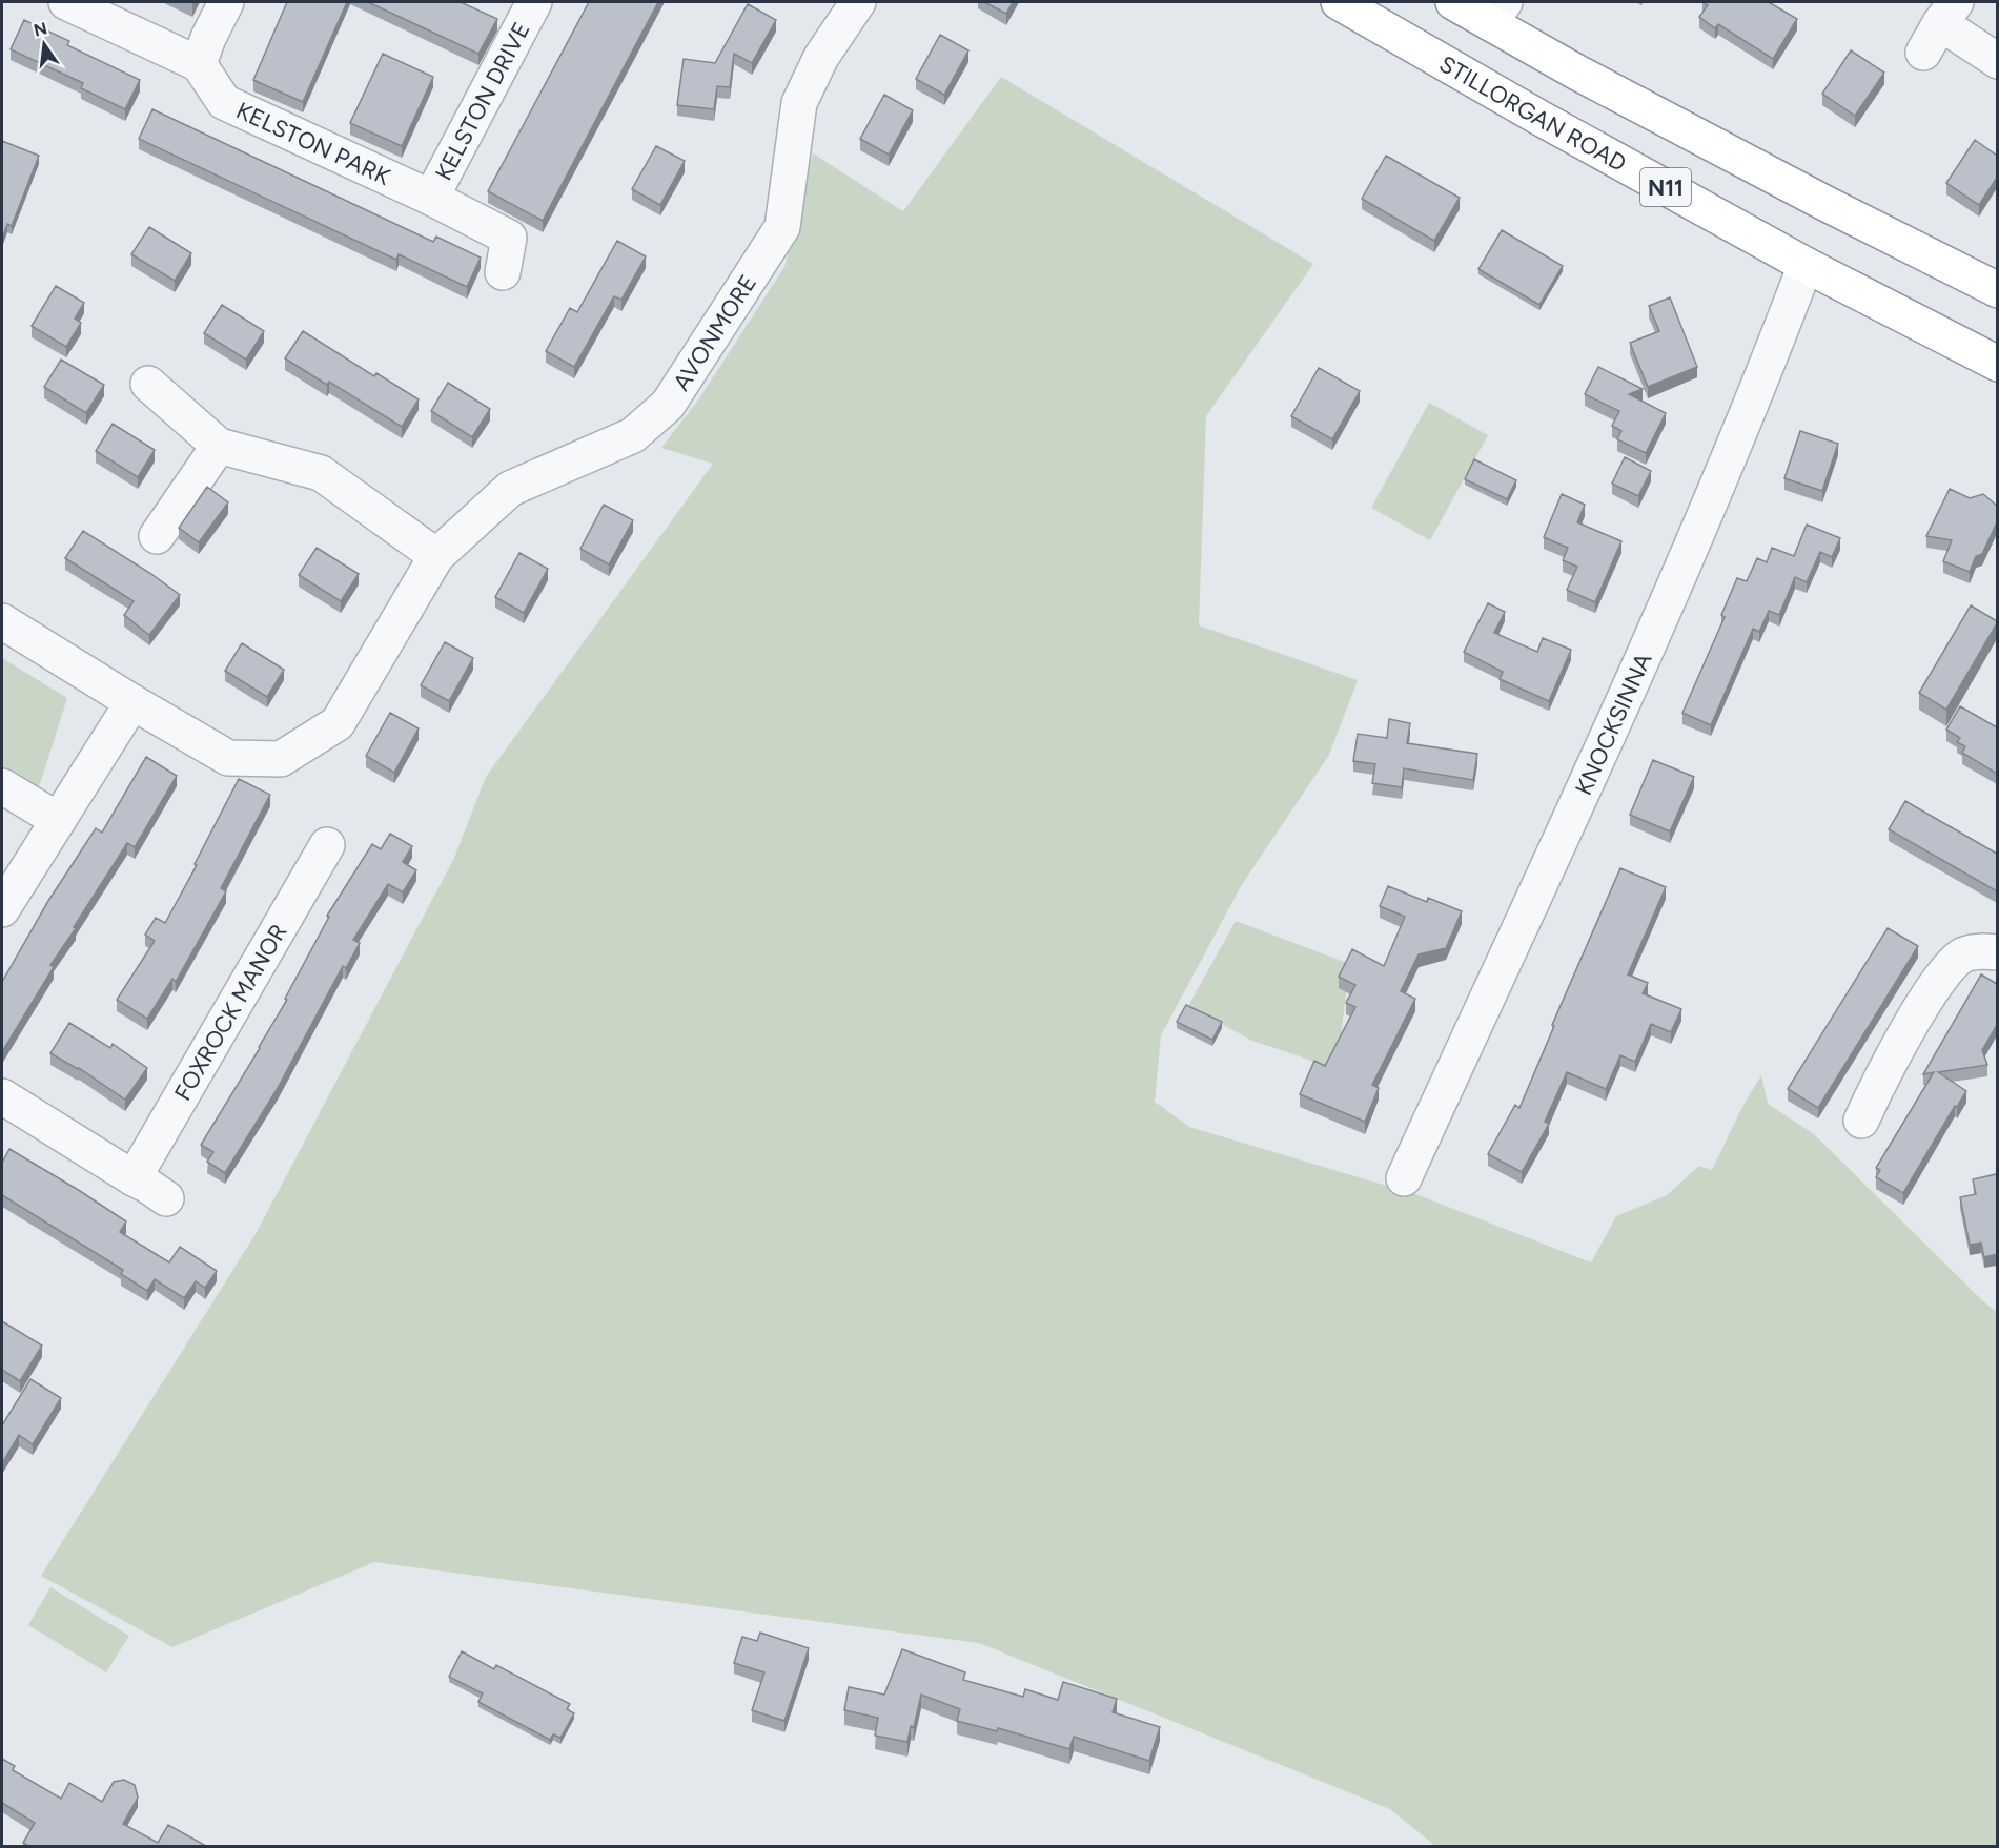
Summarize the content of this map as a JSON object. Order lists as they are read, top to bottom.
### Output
{
  "streets": {
    "highway": ["STILLORGAN ROAD", "N11"],
    "street": [
      "KELSTON DRIVE",
      "KELSTON PARK",
      "AVONMORE",
      "KNOCKSINNA",
      "FOXROCK MANOR"
    ]
  },
  "crossings": [
    ["KELSTON DRIVE", "KELSTON PARK"],
    ["STILLORGAN ROAD", "KNOCKSINNA"]
  ],
  "north": "top"
}
